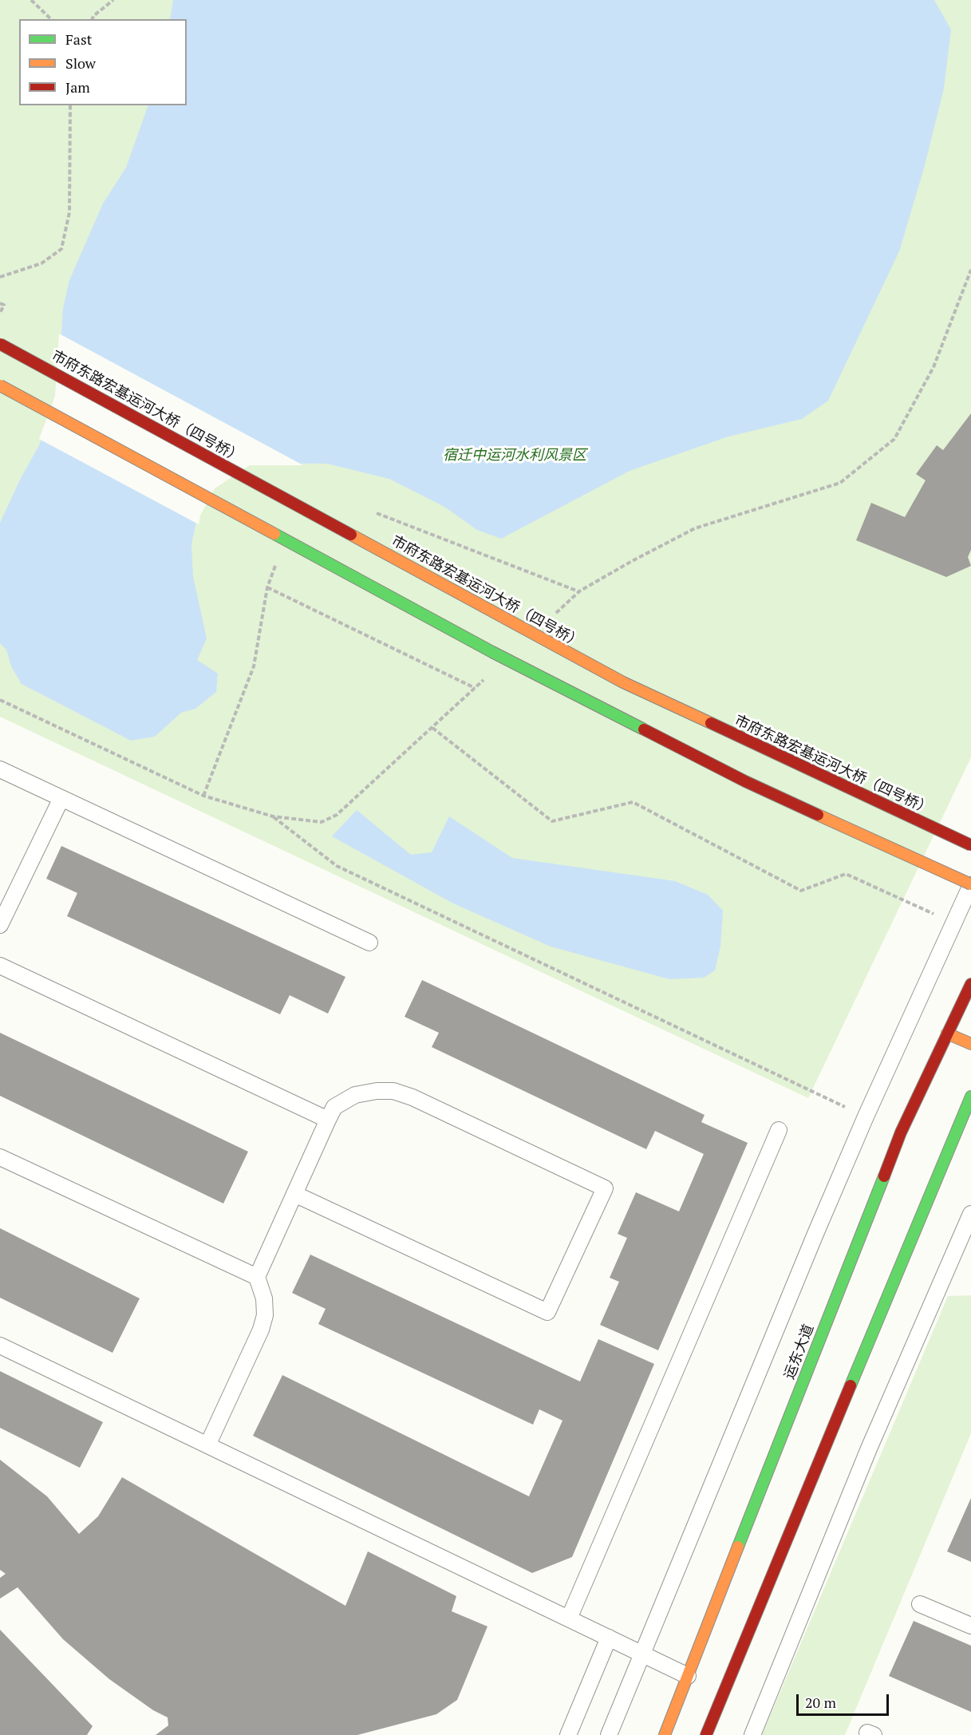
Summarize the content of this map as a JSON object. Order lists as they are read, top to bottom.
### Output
{
  "streets": {
    "main road": ["市府东路宏基运河大桥（四号桥）", "运东大道"]
  },
  "parks": ["宿迁中运河水利风景区"],
  "legend": ["Fast", "Slow", "Jam"],
  "scale_bar": "20 m"
}
